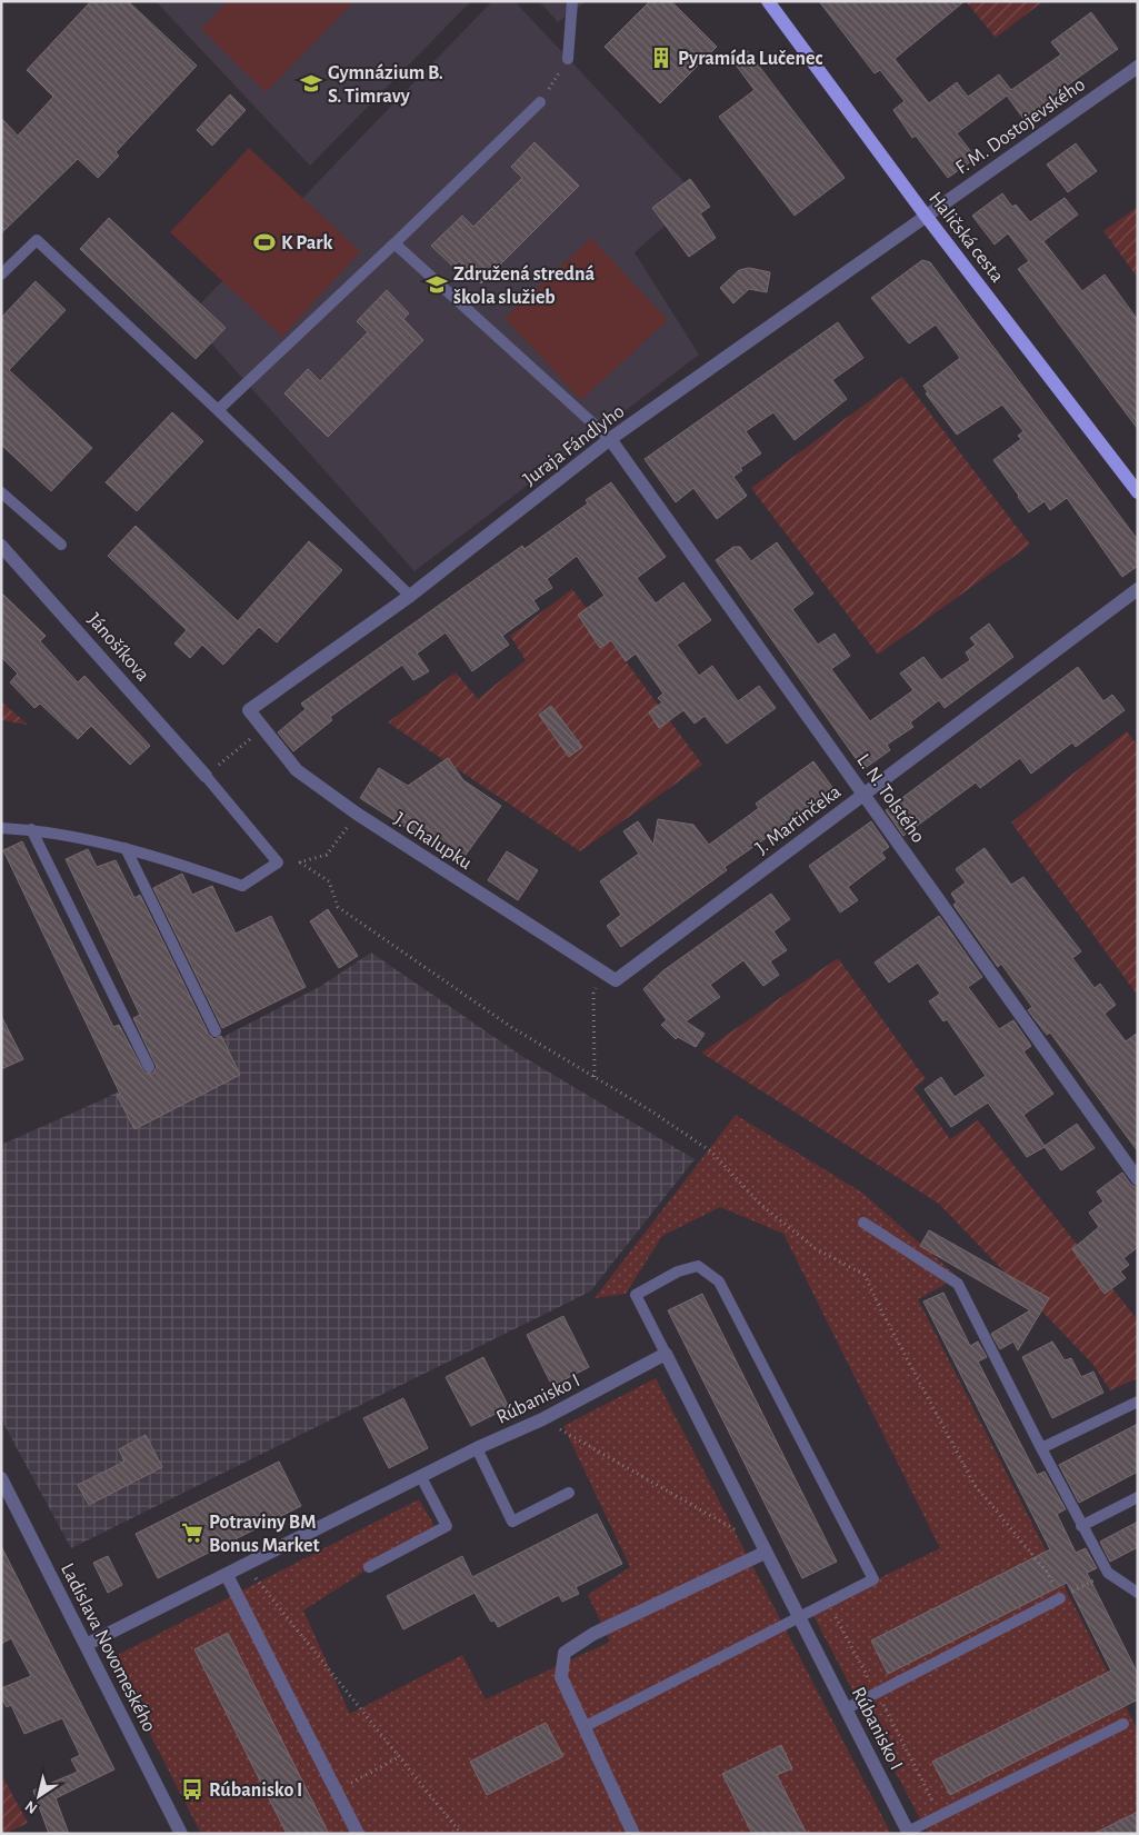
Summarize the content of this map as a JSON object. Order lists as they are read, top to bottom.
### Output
{
  "streets": {
    "main road": ["Haličská cesta"],
    "street": [
      "F. M. Dostojevského",
      "Juraja Fándlyho",
      "Jánošíkova",
      "L. N. Tolstého",
      "J. Martinčeka",
      "J. Chalupku",
      "Rúbanisko I",
      "Ladislava Novomeského"
    ]
  },
  "crossings": [
    ["F. M. Dostojevského", "Haličská cesta"],
    ["F. M. Dostojevského", "Juraja Fándlyho"],
    ["Haličská cesta", "Juraja Fándlyho"],
    ["Juraja Fándlyho", "L. N. Tolstého"],
    ["Juraja Fándlyho", "J. Chalupku"],
    ["L. N. Tolstého", "J. Martinčeka"],
    ["J. Martinčeka", "J. Chalupku"],
    ["Rúbanisko I", "Ladislava Novomeského"]
  ],
  "places": {
    "building": ["Pyramída Lučenec"],
    "school or university": ["Gymnázium B. S. Timravy", "Združená stredná škola služieb"],
    "sports": ["K Park"],
    "supermarket": ["Potraviny BM Bonus Market"],
    "bus stop": ["Rúbanisko I"]
  },
  "north": "bottom left"
}
